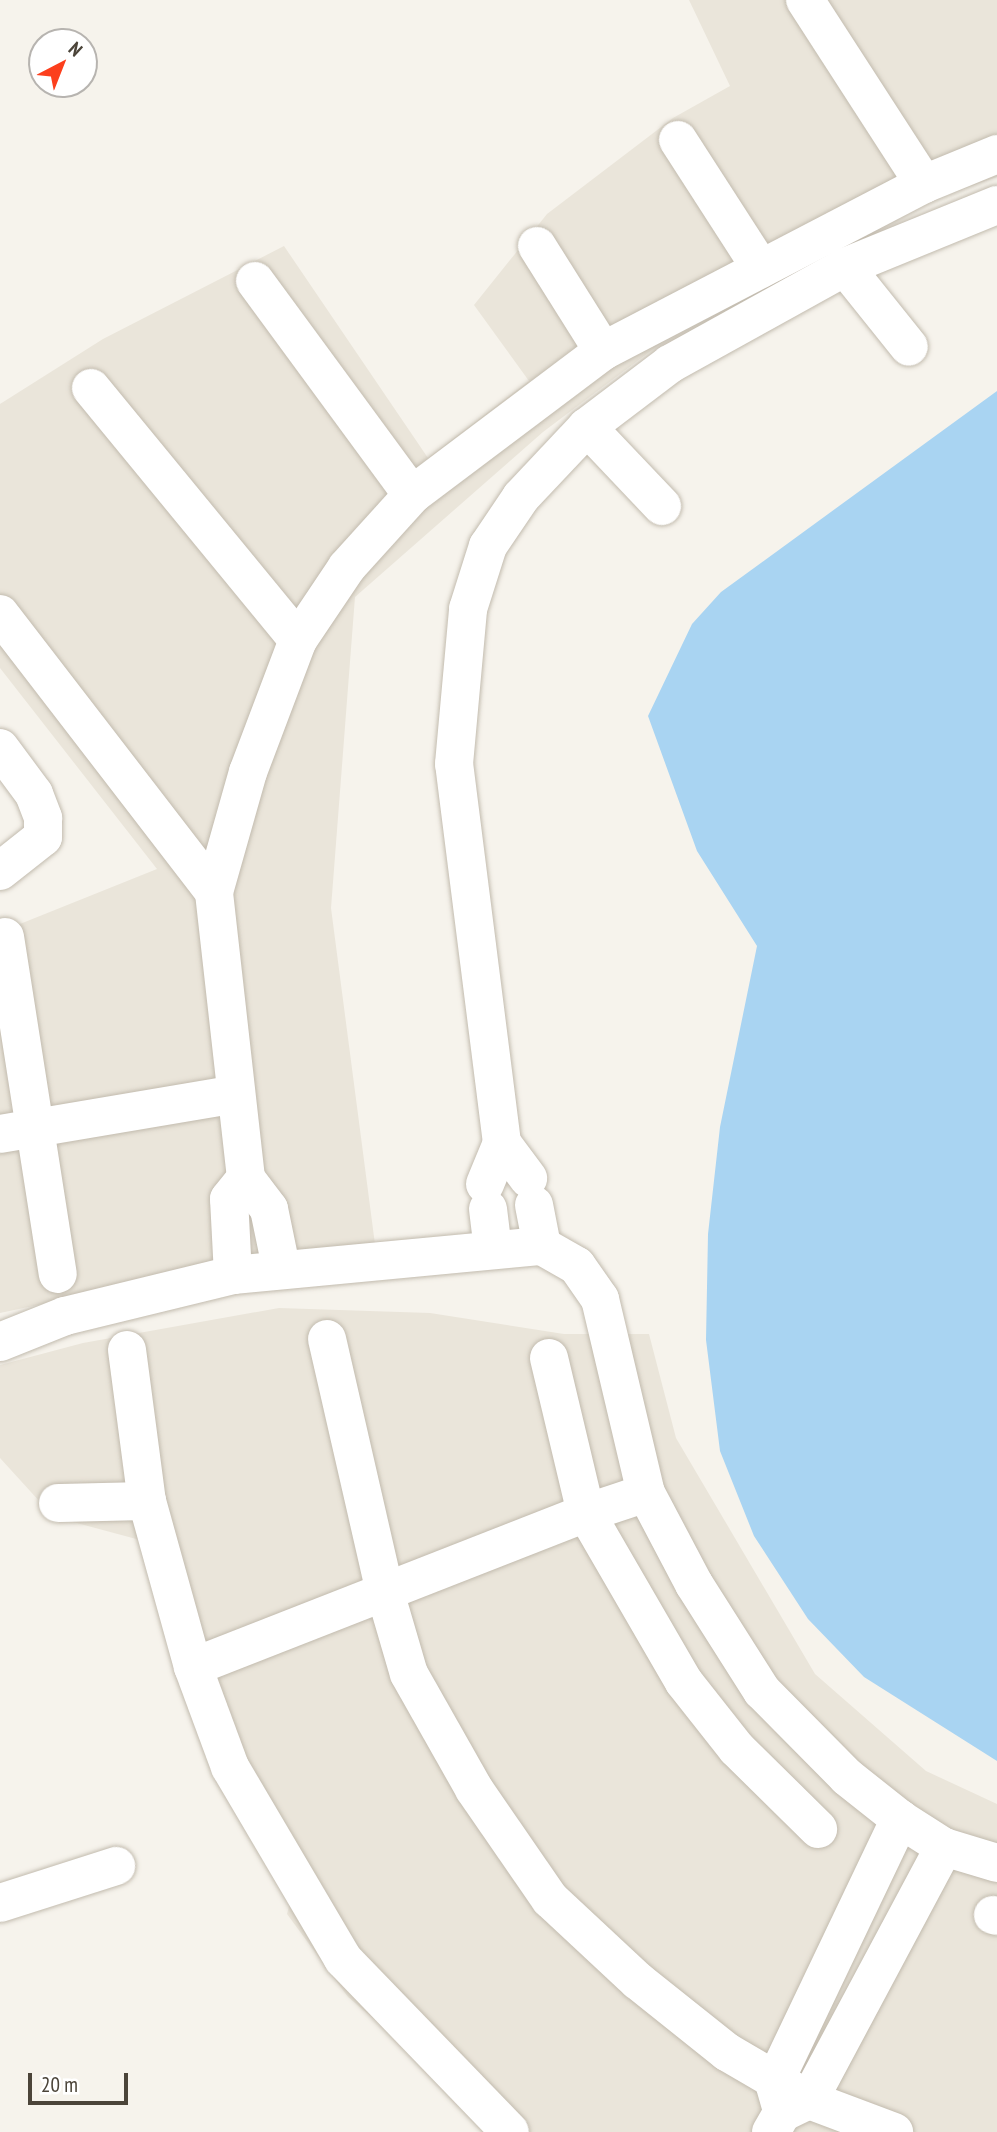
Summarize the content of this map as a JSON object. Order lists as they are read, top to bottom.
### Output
{
  "scale_bar": "20 m",
  "north": "top right"
}
